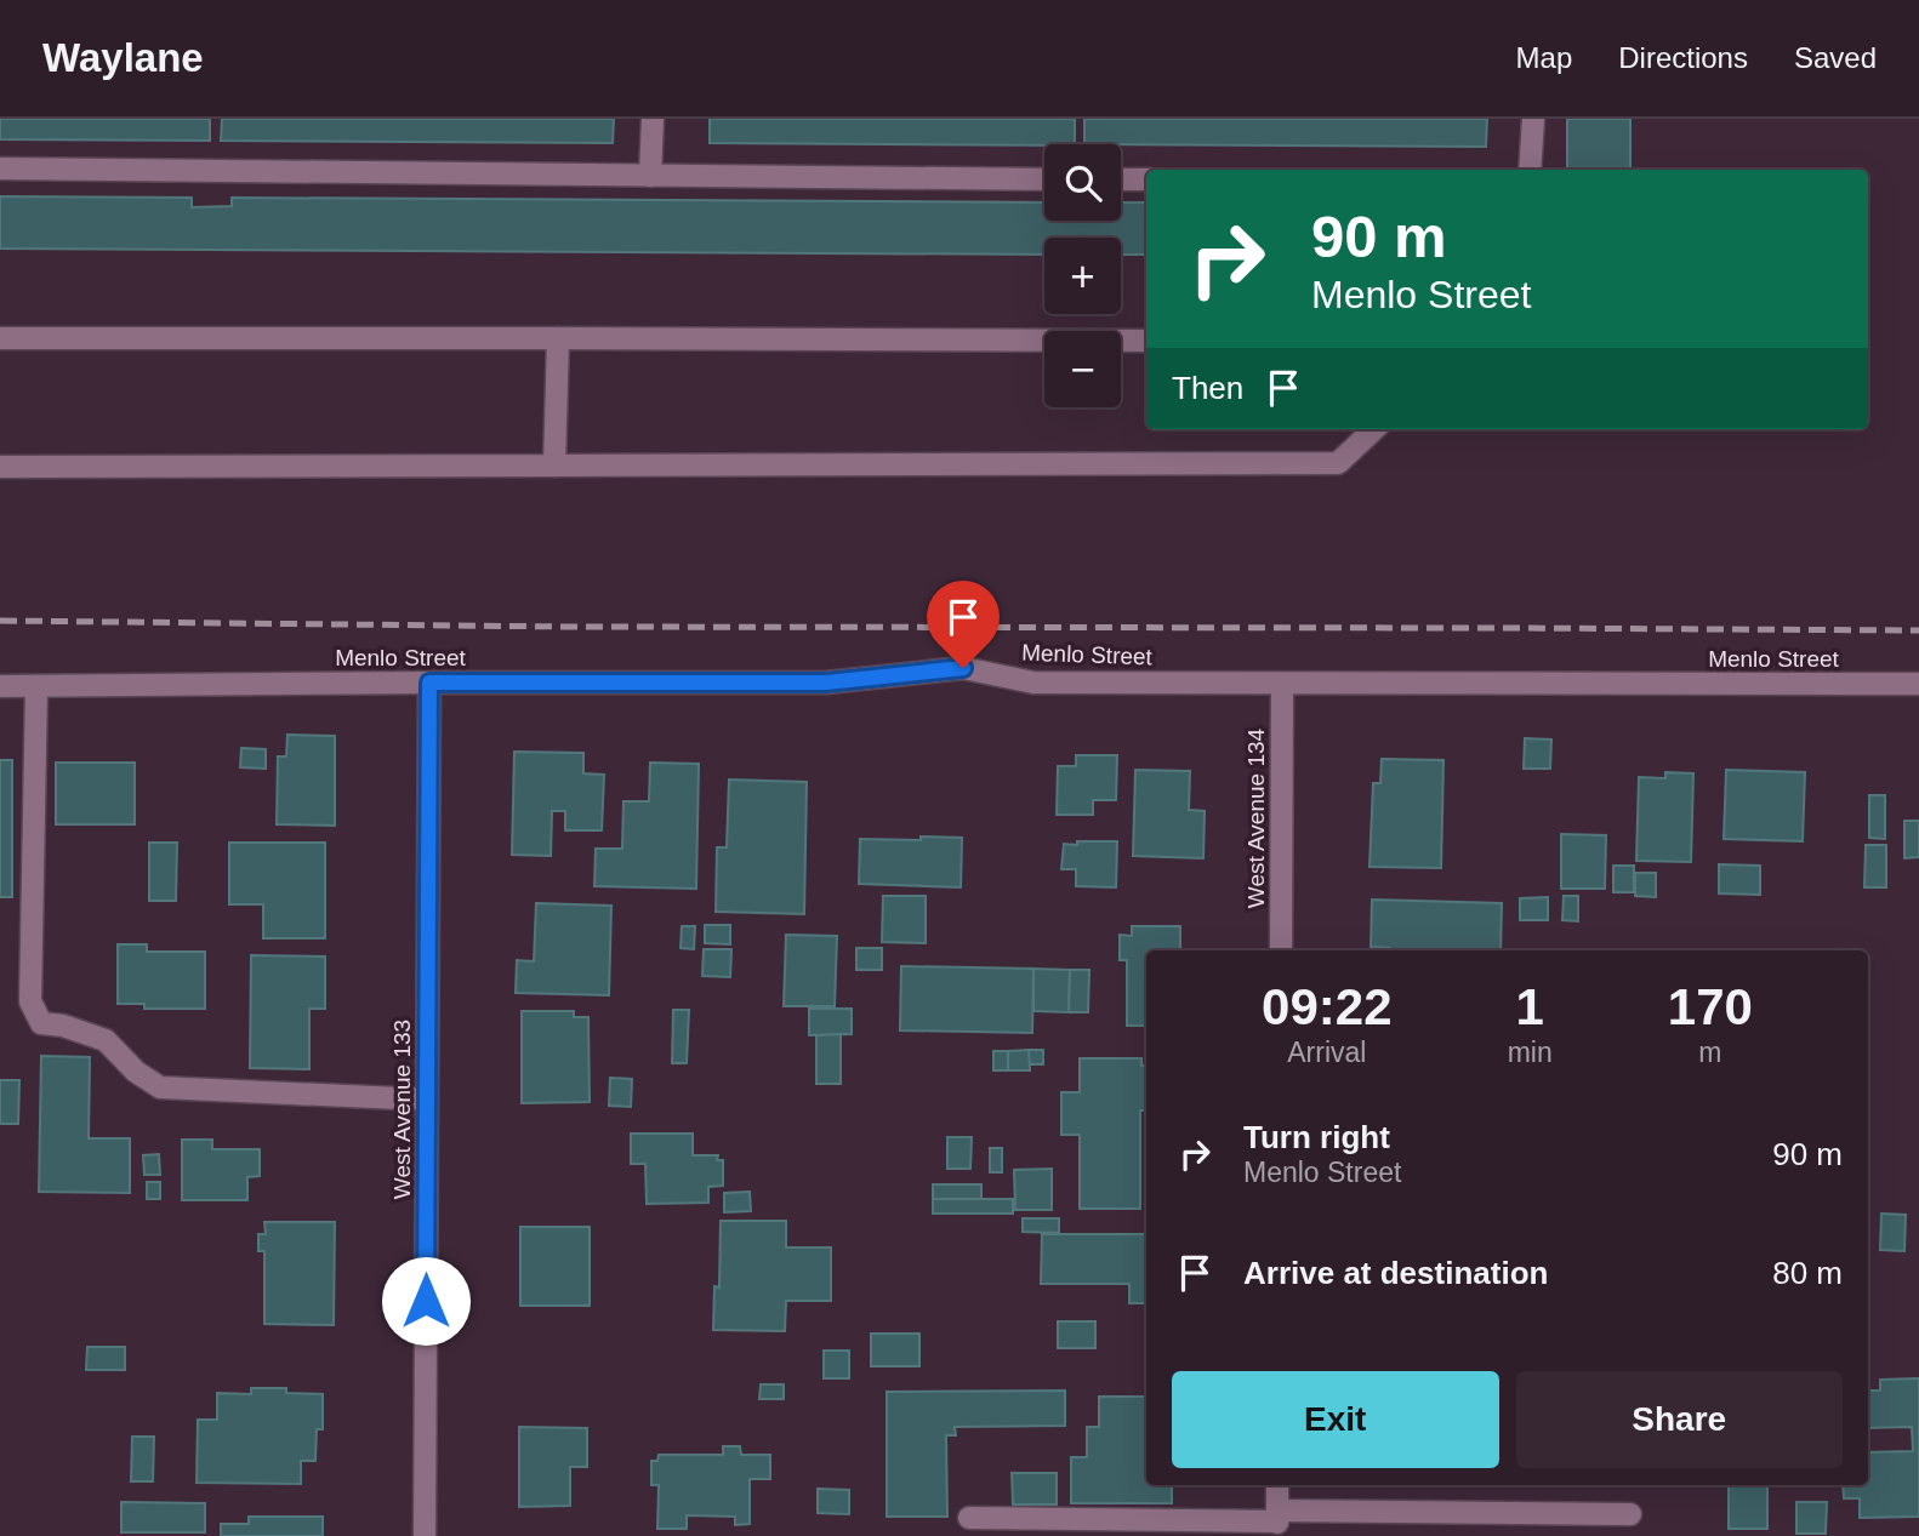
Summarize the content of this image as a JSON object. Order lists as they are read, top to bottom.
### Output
{
  "streets": {
    "street": ["Menlo Street", "West Avenue 134", "West Avenue 133"]
  },
  "crossings": [
    ["Menlo Street", "West Avenue 134"],
    ["Menlo Street", "West Avenue 133"]
  ],
  "page": {
    "header": "Waylane",
    "nav": ["Map", "Directions", "Saved"],
    "map_buttons": ["+", "−"],
    "turn": ["90 m", "Menlo Street"],
    "then": "Then",
    "eta": [
      "09:22",
      "Arrival",
      "1",
      "min",
      "170",
      "m"
    ],
    "list": [
      {
        "name": "Turn right",
        "note": "Menlo Street",
        "value": "90 m"
      },
      {
        "name": "Arrive at destination",
        "value": "80 m"
      }
    ],
    "buttons": ["Exit", "Share"]
  }
}
